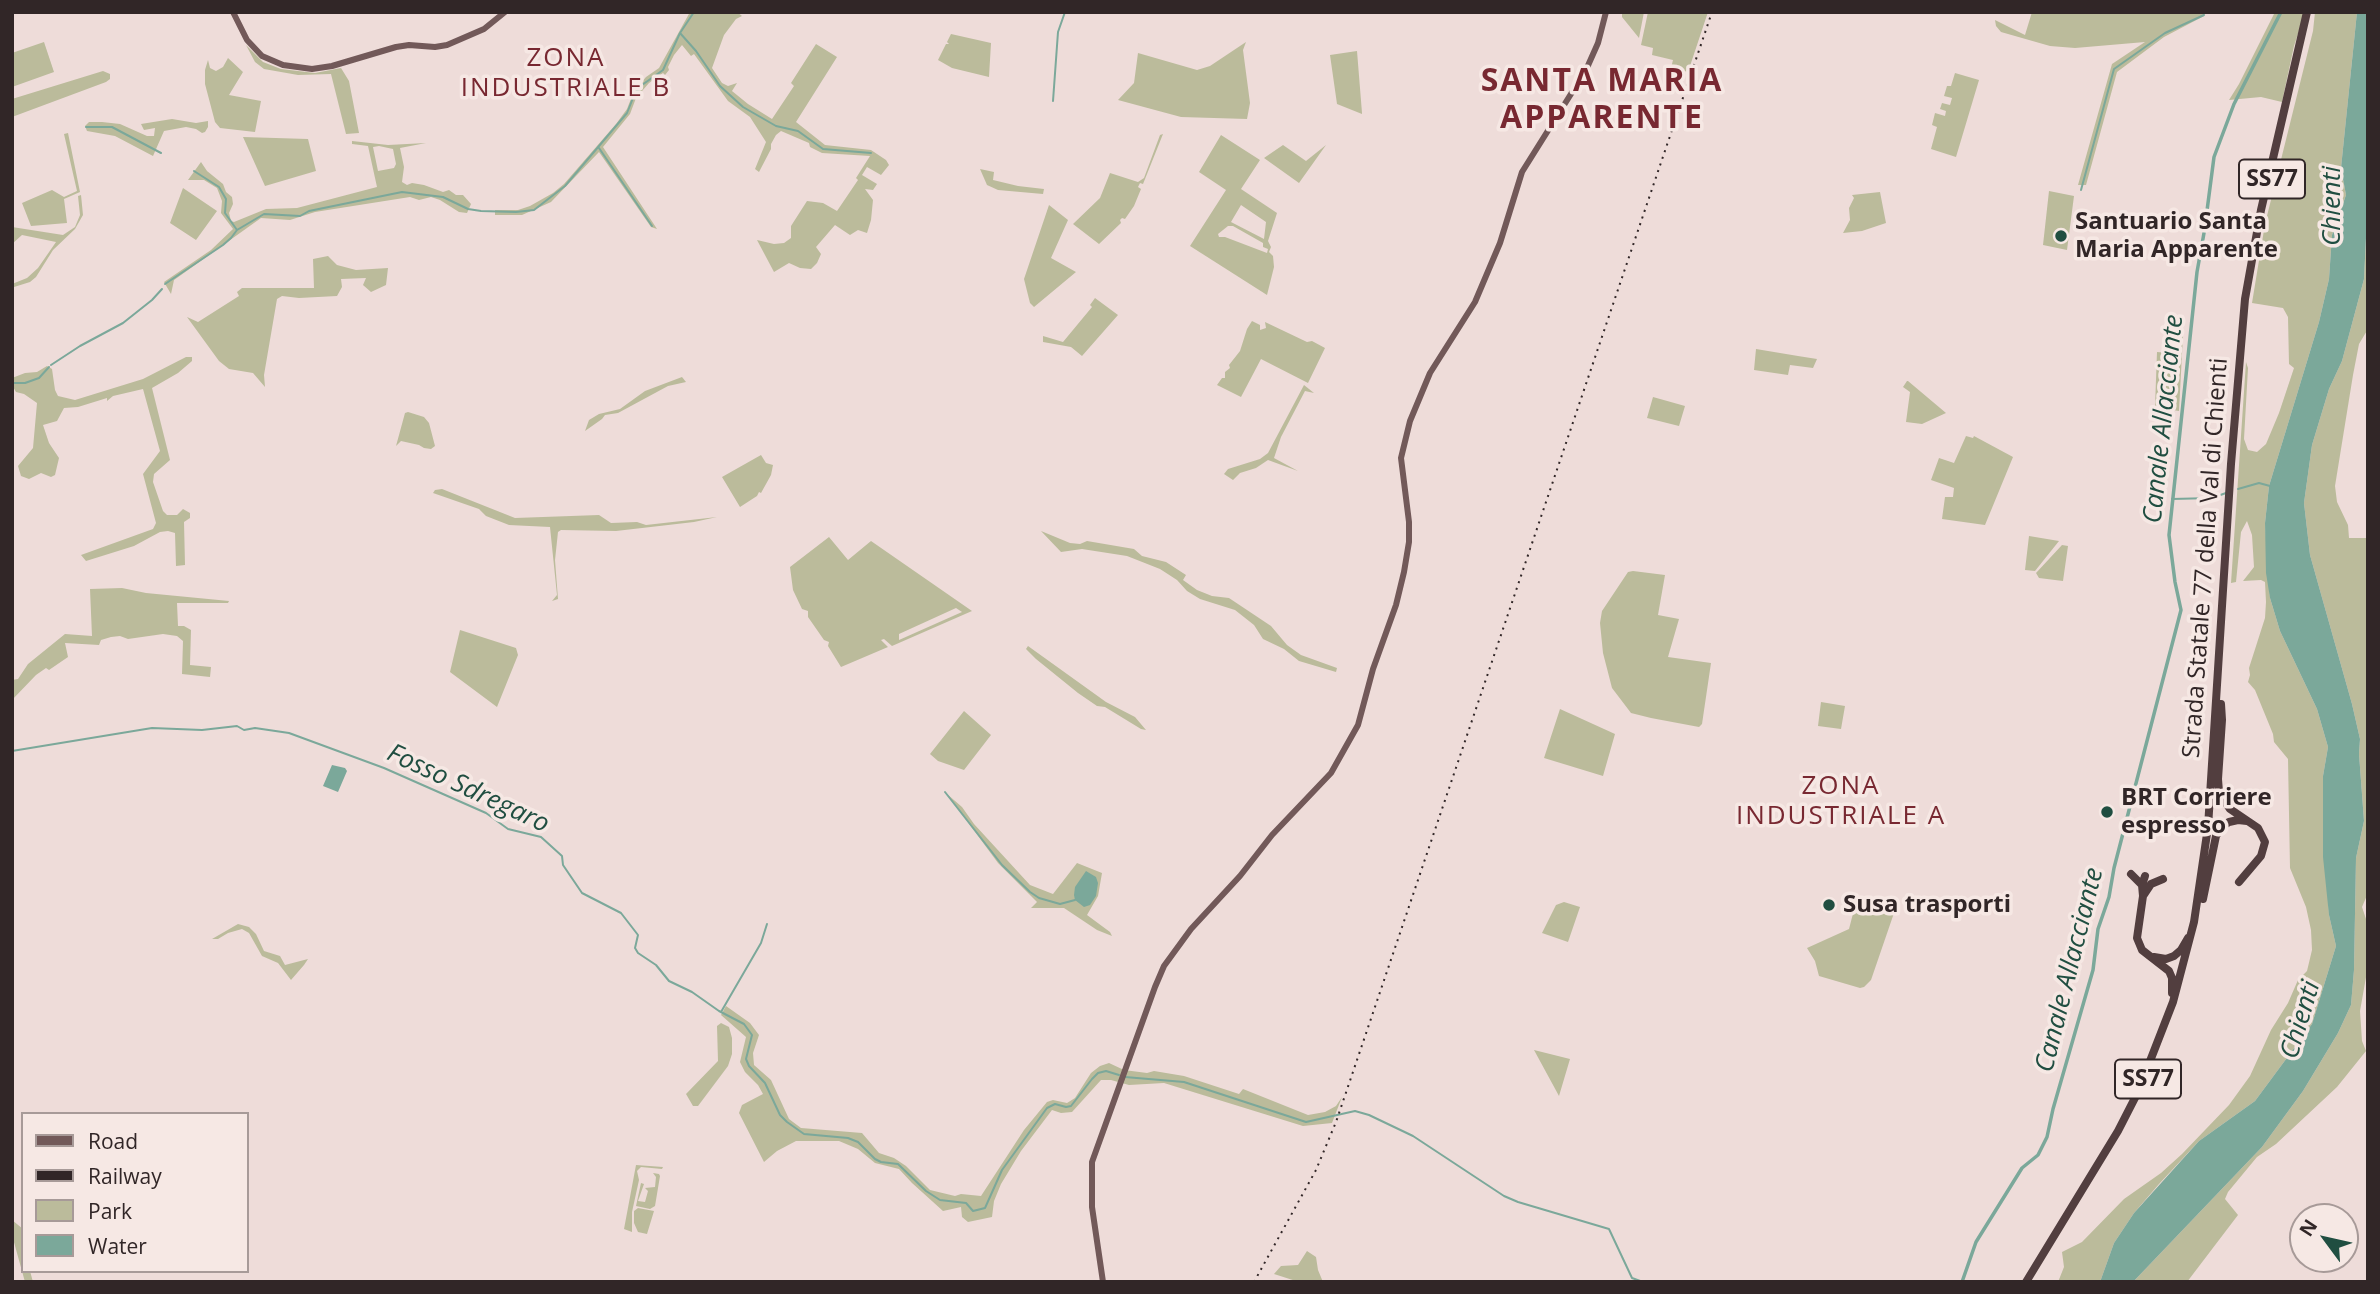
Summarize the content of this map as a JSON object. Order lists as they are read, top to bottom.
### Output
{
  "streets": {
    "highway": ["SS77", "Strada Statale 77 della Val di Chienti"]
  },
  "districts": ["ZONA INDUSTRIALE B", "SANTA MARIA APPARENTE", "ZONA INDUSTRIALE A"],
  "water": ["Chienti", "Canale Allacciante", "Fosso Sdregaro"],
  "places": ["Santuario Santa Maria Apparente", "BRT Corriere espresso", "Susa trasporti"],
  "legend": [
    "Road",
    "Railway",
    "Park",
    "Water"
  ],
  "north": "top left"
}
